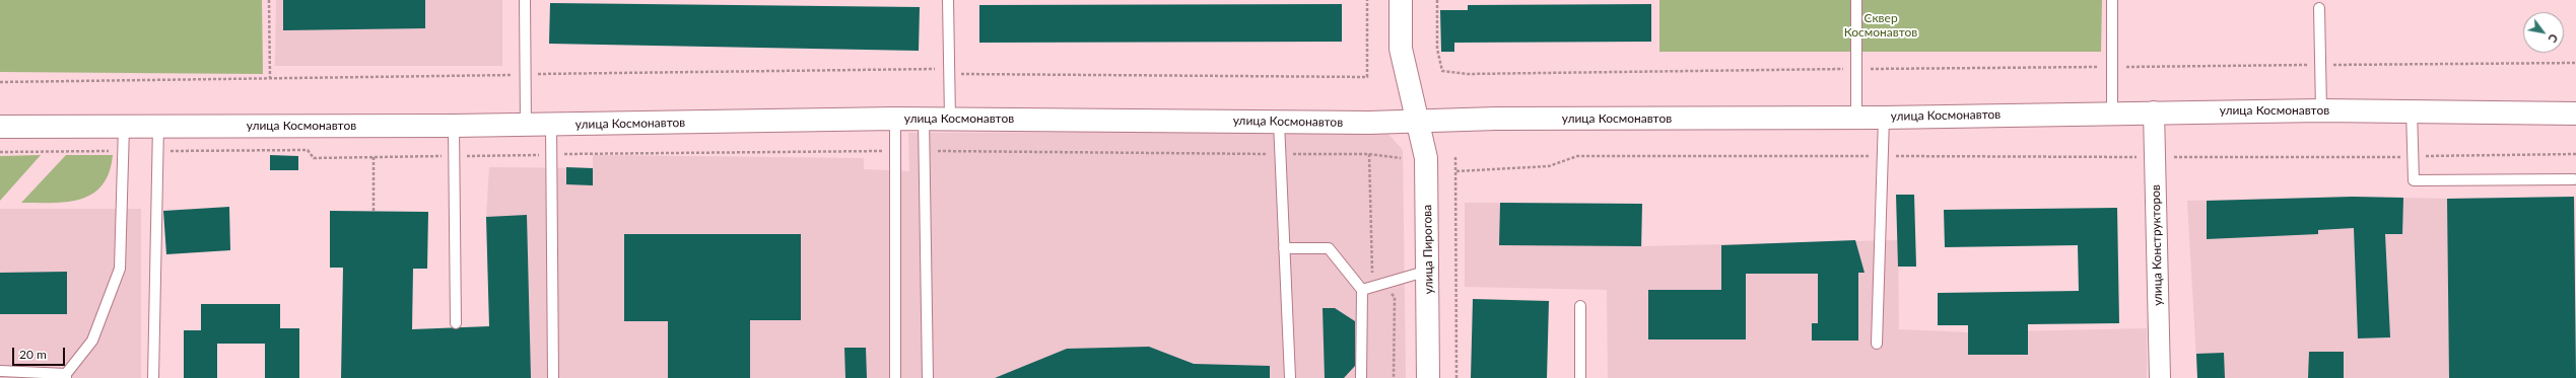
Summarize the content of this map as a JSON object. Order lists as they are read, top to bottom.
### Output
{
  "streets": {
    "main road": ["улица Космонавтов", "улица Пирогова"],
    "street": ["улица Конструкторов"]
  },
  "crossings": [
    ["улица Космонавтов", "улица Конструкторов"],
    ["улица Космонавтов", "улица Пирогова"]
  ],
  "parks": ["Сквер Космонавтов"],
  "scale_bar": "20 m",
  "north": "bottom right"
}
